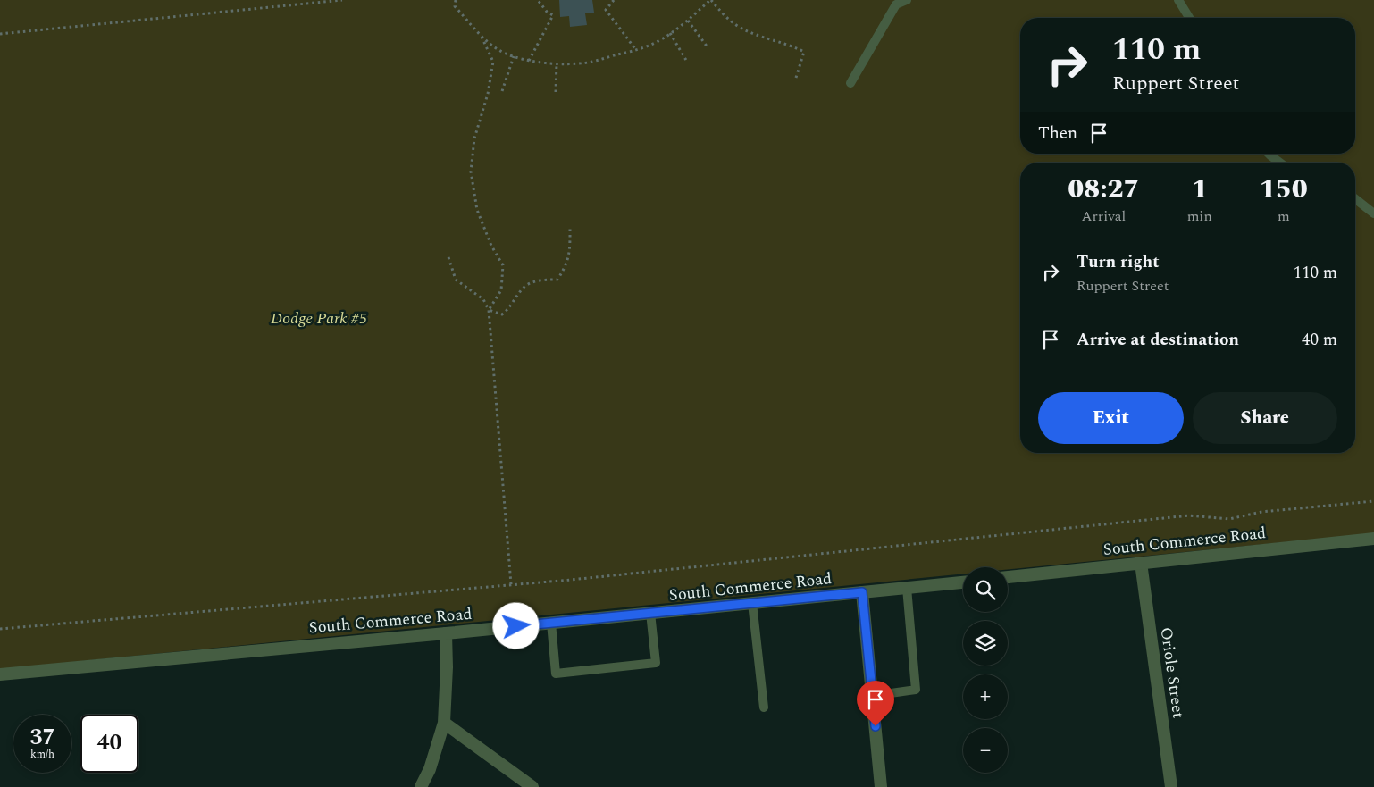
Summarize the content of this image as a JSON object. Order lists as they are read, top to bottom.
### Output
{
  "streets": {
    "street": ["South Commerce Road", "Oriole Street"]
  },
  "crossings": [
    ["South Commerce Road", "Oriole Street"]
  ],
  "parks": ["Dodge Park #5"],
  "page": {
    "turn": ["110 m", "Ruppert Street"],
    "then": "Then",
    "eta": [
      "08:27",
      "Arrival",
      "1",
      "min",
      "150",
      "m"
    ],
    "list": [
      {
        "name": "Turn right",
        "note": "Ruppert Street",
        "value": "110 m"
      },
      {
        "name": "Arrive at destination",
        "value": "40 m"
      }
    ],
    "buttons": ["Exit", "Share"],
    "map_buttons": ["+", "−"],
    "speed": "37 km/h",
    "limit": "40"
  }
}
